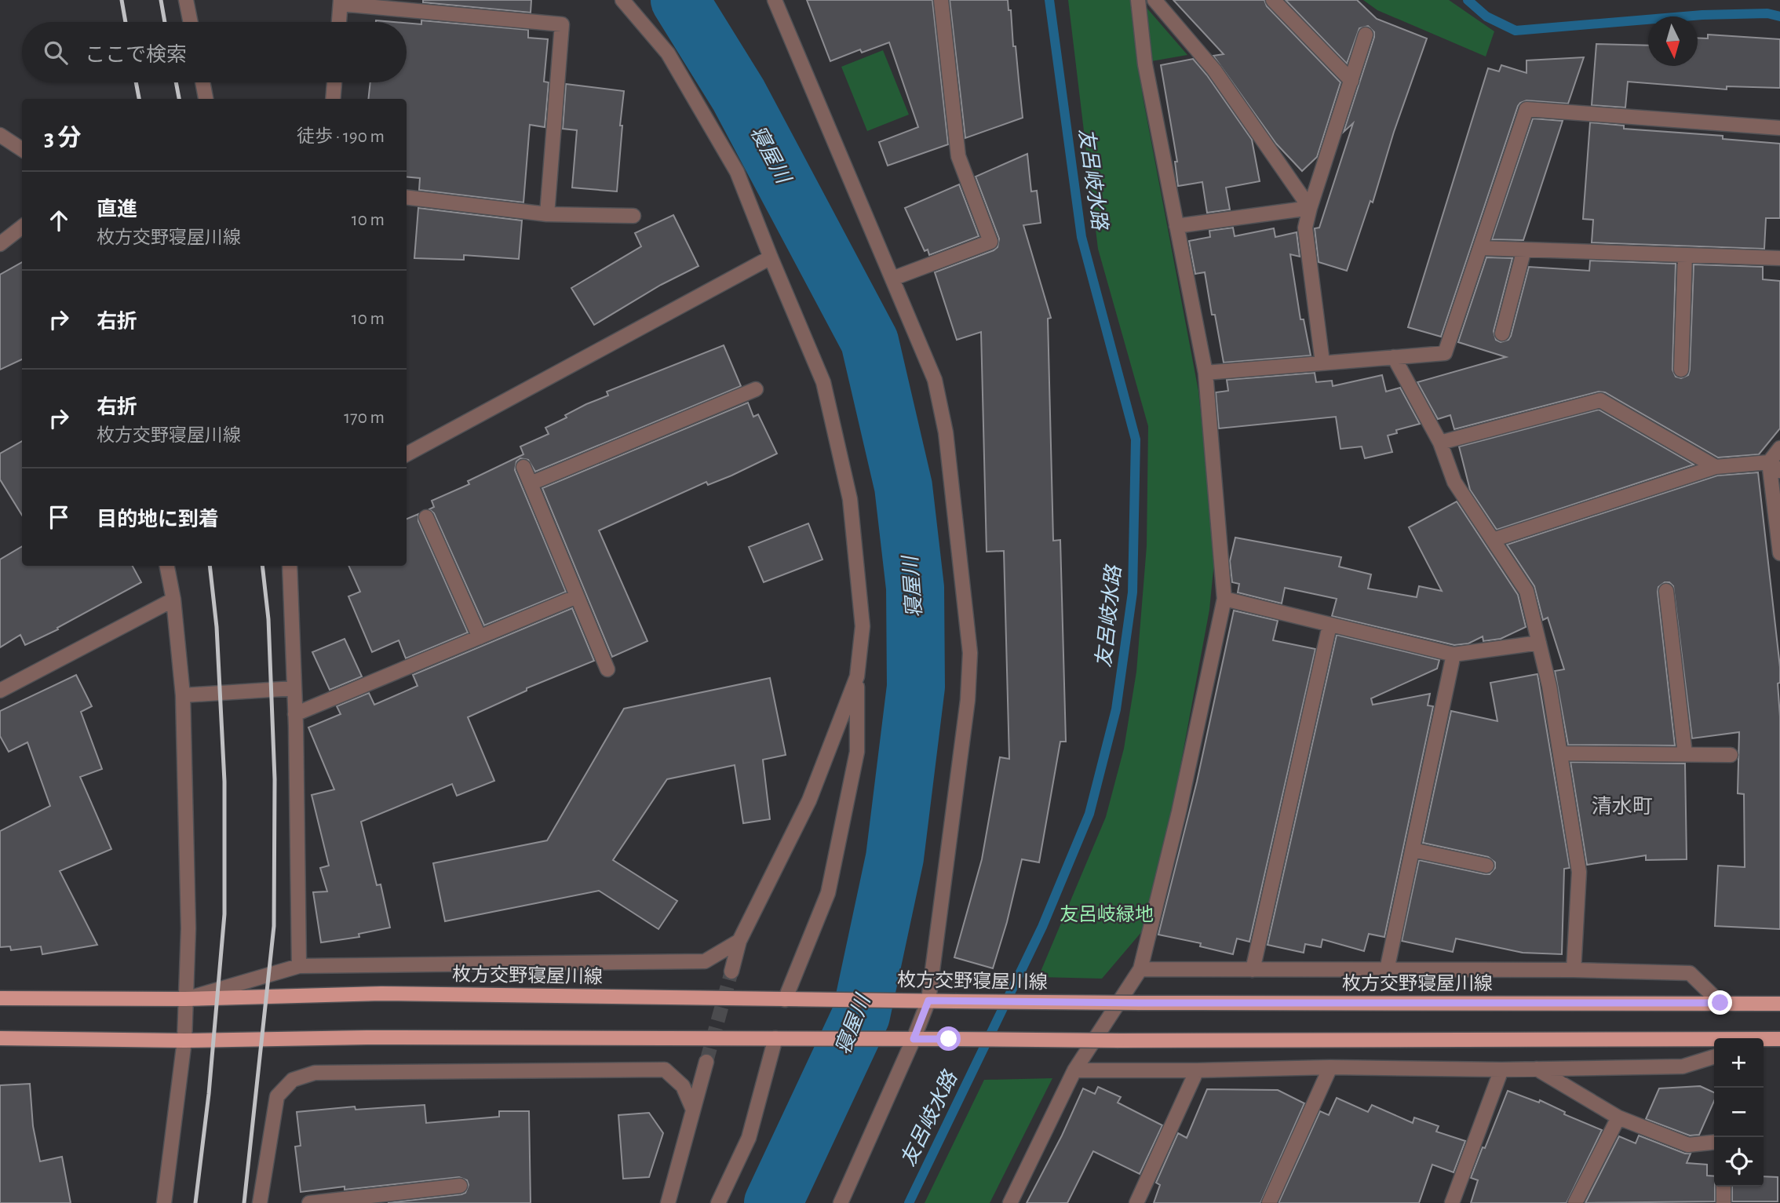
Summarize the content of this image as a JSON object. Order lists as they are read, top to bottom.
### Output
{
  "streets": {
    "main road": ["枚方交野寝屋川線"]
  },
  "districts": ["清水町"],
  "water": ["寝屋川", "友呂岐水路"],
  "parks": ["友呂岐緑地"],
  "north": "bottom",
  "page": {
    "search": "ここで検索",
    "heading": ["3 分", "徒歩 · 190 m"],
    "list": [
      ["直進", "枚方交野寝屋川線", "10 m"],
      ["右折", "10 m"],
      ["右折", "枚方交野寝屋川線", "170 m"],
      "目的地に到着"
    ],
    "map_buttons": ["+", "−"]
  }
}
